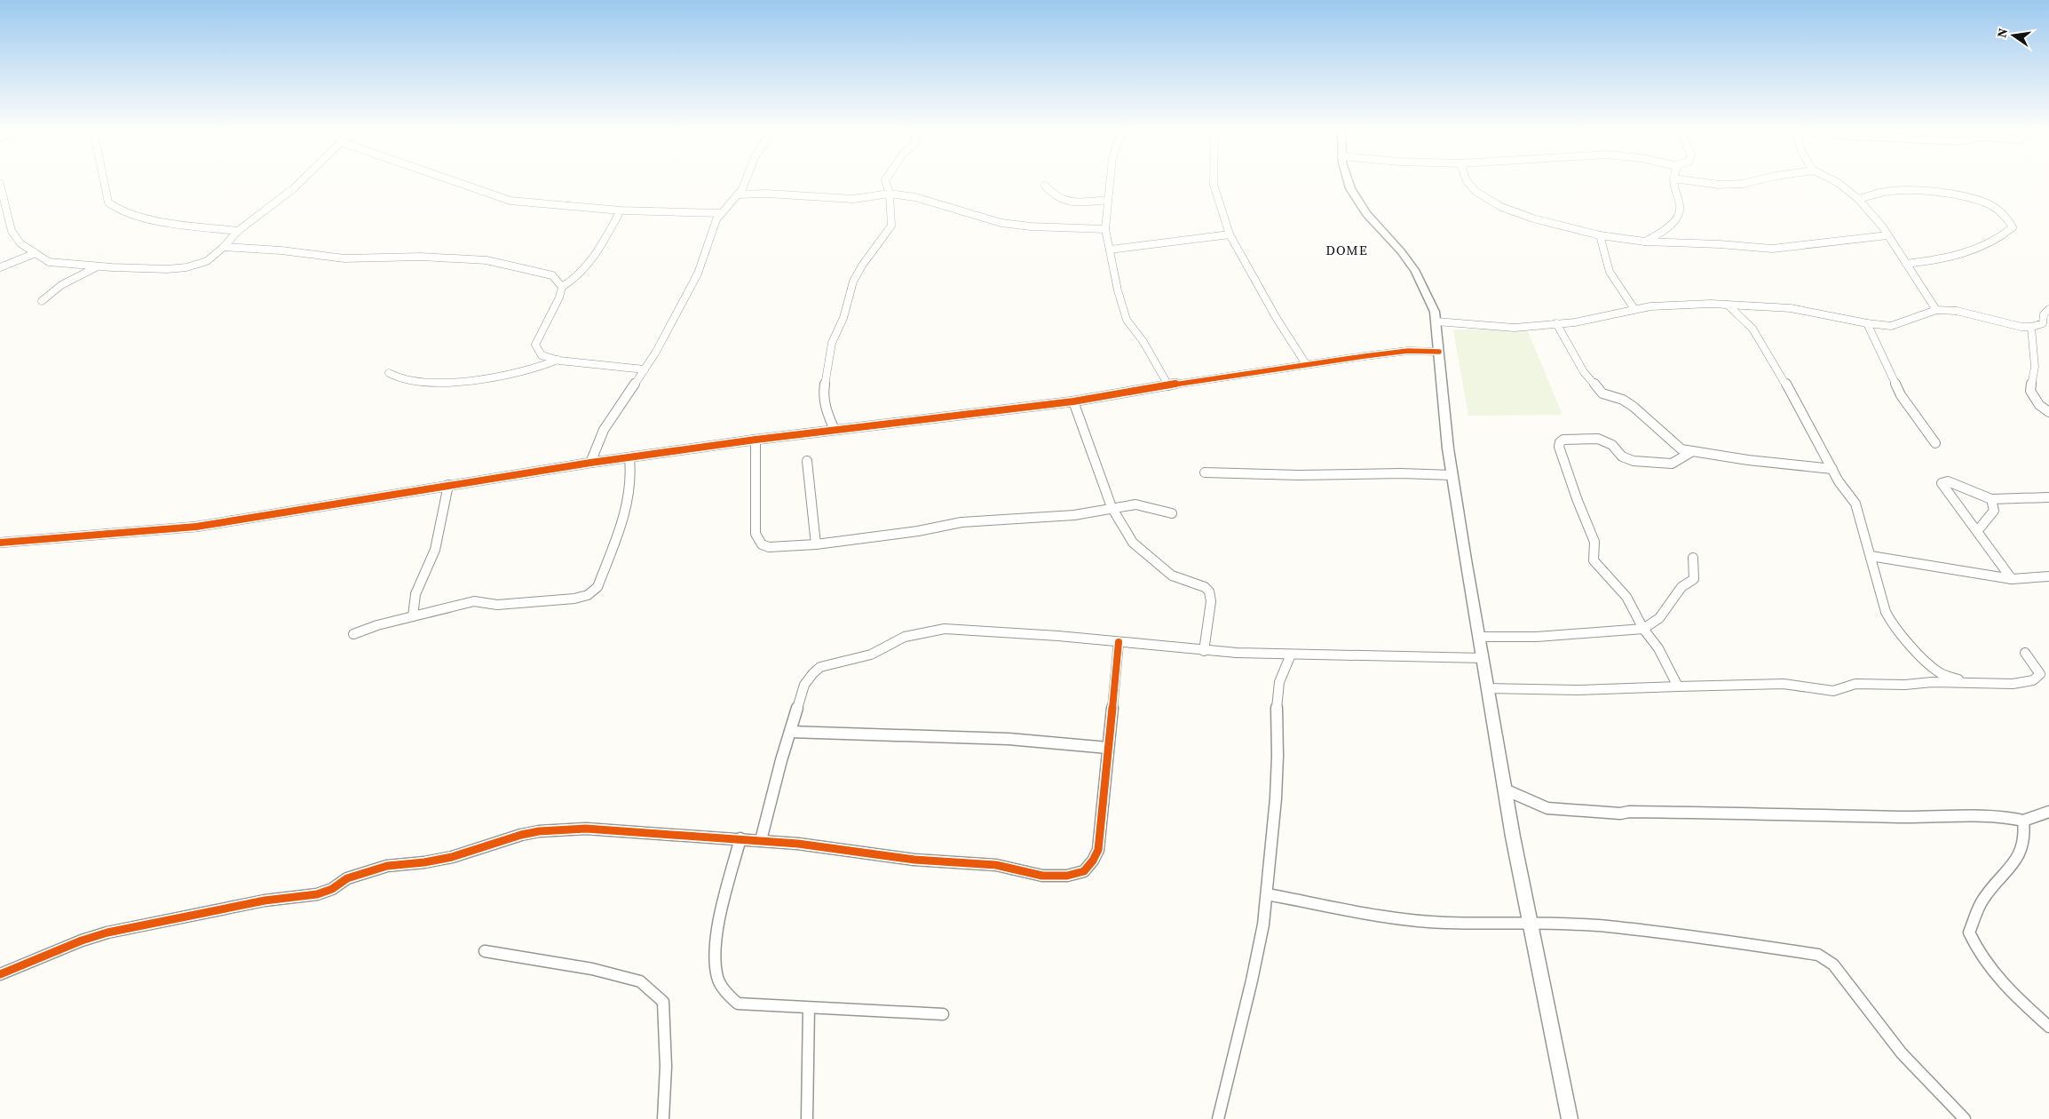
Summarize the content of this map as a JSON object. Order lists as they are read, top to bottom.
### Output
{
  "districts": ["DOME"],
  "north": "left"
}
